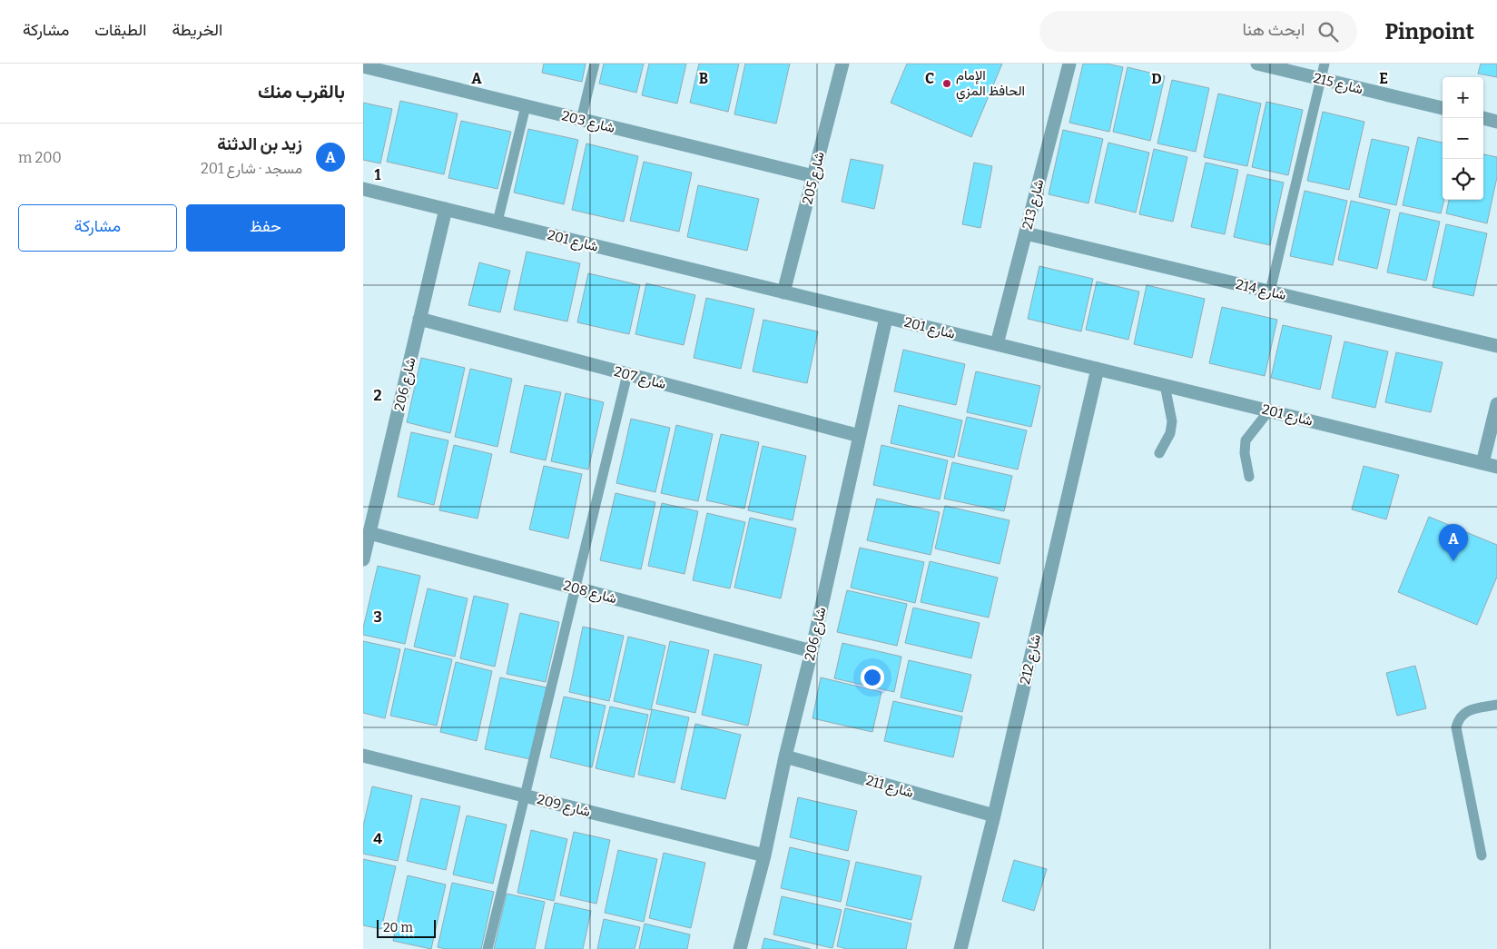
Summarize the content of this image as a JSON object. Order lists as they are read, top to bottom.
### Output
{
  "streets": {
    "street": [
      "شارع 215",
      "شارع 203",
      "شارع 205",
      "شارع 213",
      "شارع 201",
      "شارع 214",
      "شارع 207",
      "شارع 206",
      "شارع 208",
      "شارع 212",
      "شارع 211",
      "شارع 209"
    ]
  },
  "crossings": [
    ["شارع 203", "شارع 205"],
    ["شارع 205", "شارع 201"],
    ["شارع 213", "شارع 201"],
    ["شارع 213", "شارع 214"],
    ["شارع 201", "شارع 206"],
    ["شارع 201", "شارع 212"],
    ["شارع 207", "شارع 206"],
    ["شارع 206", "شارع 208"],
    ["شارع 206", "شارع 211"],
    ["شارع 206", "شارع 209"],
    ["شارع 212", "شارع 211"]
  ],
  "places": ["الإمام الحافظ المزي"],
  "scale_bar": "20 m",
  "page": {
    "header": "Pinpoint",
    "search": "ابحث هنا",
    "nav": ["الخريطة", "الطبقات", "مشاركة"],
    "heading": "بالقرب منك",
    "map_buttons": ["+", "−"],
    "list": [
      {
        "mark": "A",
        "name": "زيد بن الدثنة",
        "note": "مسجد · شارع 201",
        "value": "200 m"
      }
    ],
    "buttons": ["حفظ", "مشاركة"],
    "pins": "A",
    "scale": "20 m"
  },
  "grid": {
    "columns": [
      "A",
      "B",
      "C",
      "D",
      "E"
    ],
    "rows": [
      "1",
      "2",
      "3",
      "4"
    ]
  }
}
